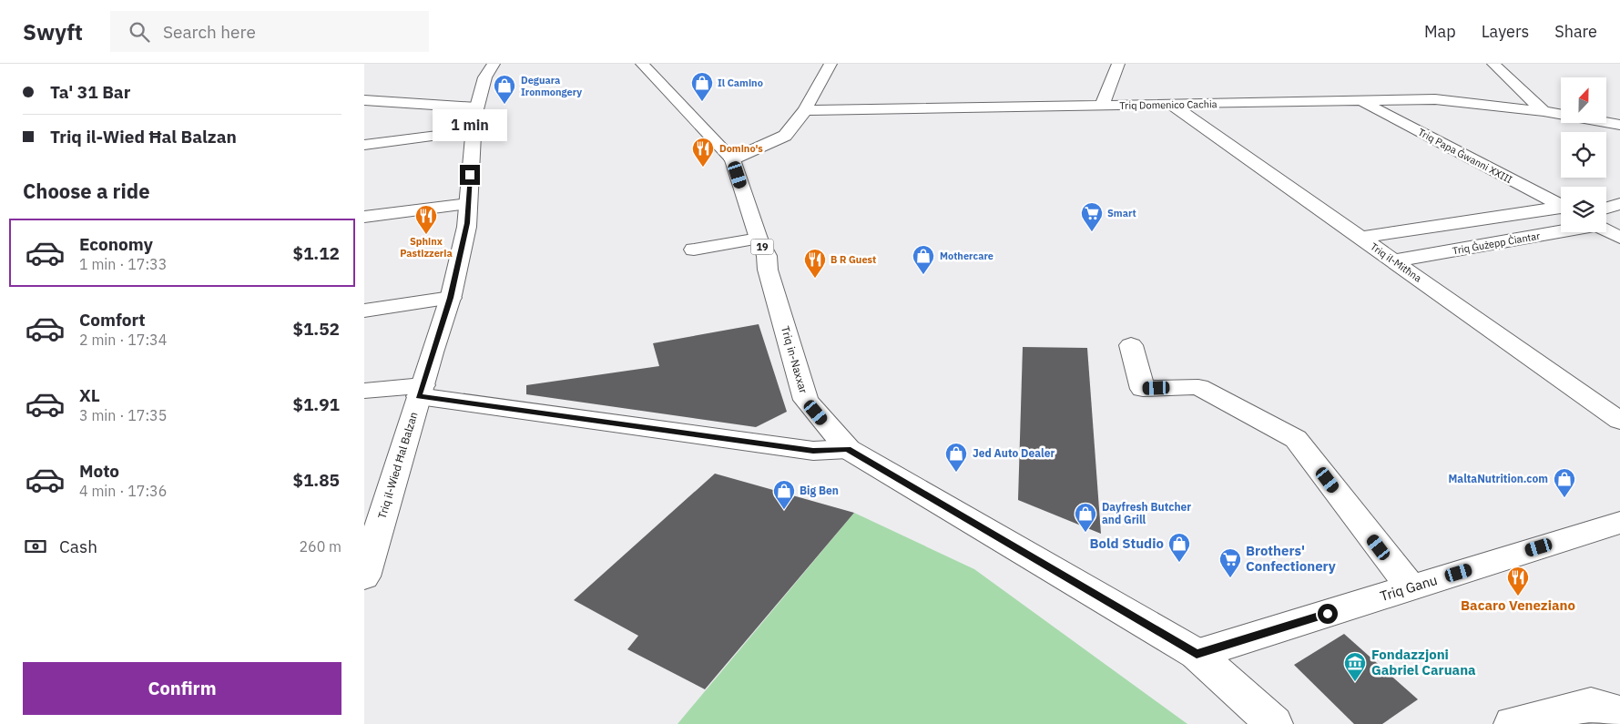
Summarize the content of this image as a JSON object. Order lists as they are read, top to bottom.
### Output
{
  "streets": {
    "street": [
      "Triq Domenico Cachia",
      "Triq Papa Ġwanni XXIII",
      "Triq Ġużepp Ċiantar",
      "19",
      "Triq il-Mitħna",
      "Triq in-Naxxar",
      "Triq il-Wied Ħal Balzan",
      "Triq Ganu"
    ]
  },
  "crossings": [
    ["Triq Domenico Cachia", "Triq Papa Ġwanni XXIII"],
    ["Triq Domenico Cachia", "Triq il-Mitħna"],
    ["Triq Ġużepp Ċiantar", "Triq il-Mitħna"],
    ["Triq in-Naxxar", "Triq Ganu"]
  ],
  "places": {
    "shop": [
      "Il Camino",
      "Deguara Ironmongery",
      "Mothercare",
      "Jed Auto Dealer",
      "MaltaNutrition.com",
      "Big Ben",
      "Dayfresh Butcher and Grill",
      "Bold Studio"
    ],
    "restaurant": [
      "Domino's",
      "Sphinx Pastizzeria",
      "B R Guest",
      "Bacaro Veneziano"
    ],
    "supermarket": ["Smart", "Brothers' Confectionery"],
    "museum": ["Fondazzjoni Gabriel Caruana"]
  },
  "north": "top",
  "page": {
    "header": "Swyft",
    "search": "Search here",
    "nav": ["Map", "Layers", "Share"],
    "banner": ["Ta' 31 Bar", "Triq il-Wied Ħal Balzan"],
    "bubble": "1 min",
    "heading": "Choose a ride",
    "list": [
      {
        "name": "Economy",
        "note": "1 min · 17:33",
        "value": "$1.12"
      },
      {
        "name": "Comfort",
        "note": "2 min · 17:34",
        "value": "$1.52"
      },
      {
        "name": "XL",
        "note": "3 min · 17:35",
        "value": "$1.91"
      },
      {
        "name": "Moto",
        "note": "4 min · 17:36",
        "value": "$1.85"
      }
    ],
    "pay": ["Cash", "260 m"],
    "buttons": "Confirm"
  }
}
